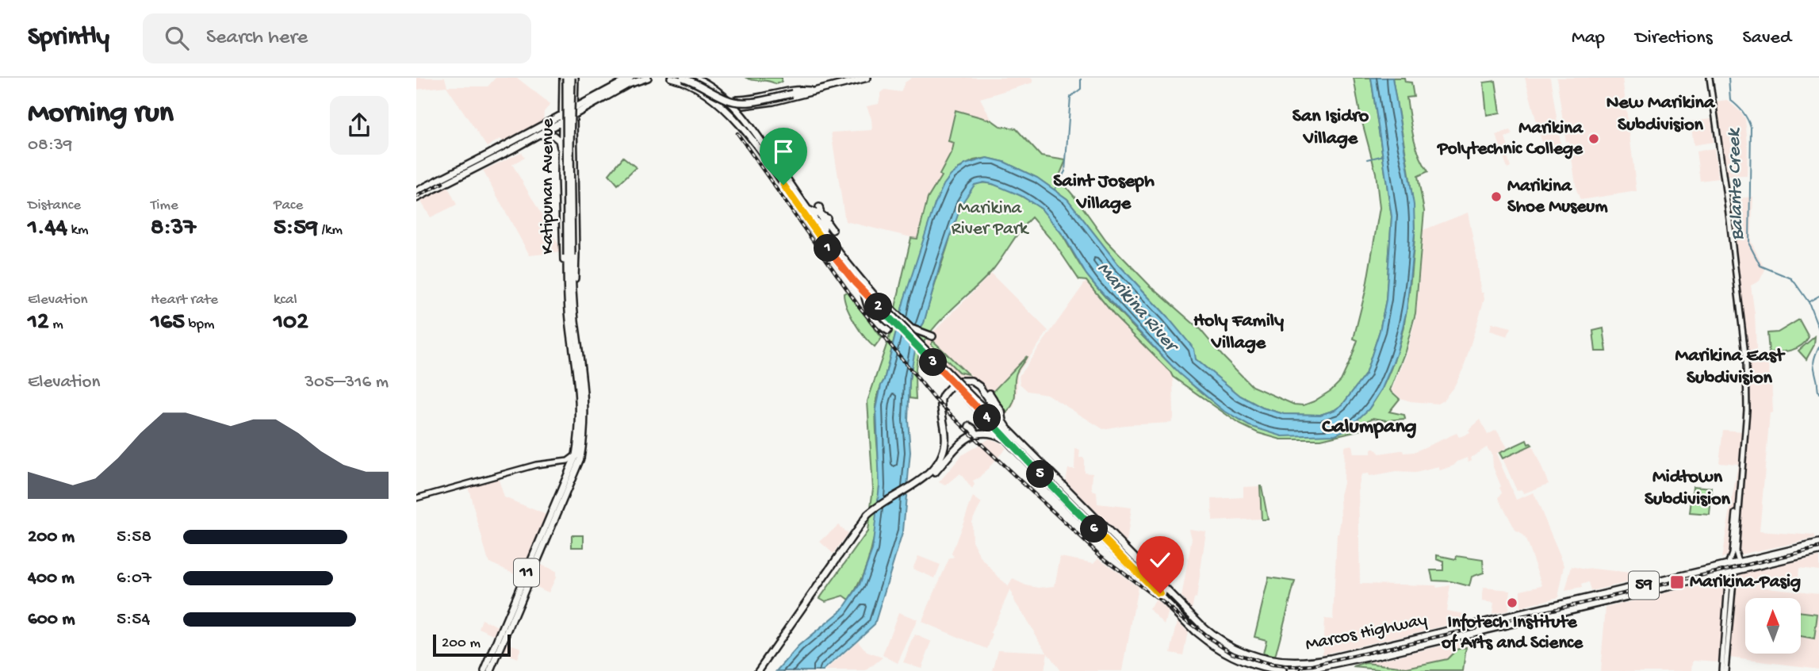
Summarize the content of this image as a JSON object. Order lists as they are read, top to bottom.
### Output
{
  "streets": {
    "main road": [
      "Katipunan Avenue",
      "11",
      "59",
      "Marcos Highway"
    ]
  },
  "districts": [
    "New Marikina Subdivision",
    "San Isidro Village",
    "Saint Joseph Village",
    "Holy Family Village",
    "Marikina East Subdivision",
    "Calumpang",
    "Midtown Subdivision"
  ],
  "water": ["Balante Creek", "Marikina River"],
  "parks": ["Marikina River Park"],
  "places": {
    "other": ["Marikina Polytechnic College", "Marikina Shoe Museum", "Infotech Institute of Arts and Science"],
    "transit": ["Marikina-Pasig"]
  },
  "scale_bar": "200 m",
  "north": "top",
  "page": {
    "header": "Sprintly",
    "search": "Search here",
    "nav": ["Map", "Directions", "Saved"],
    "heading": ["Morning run", "08:39"],
    "stats": [
      ["Distance", "1.44 km"],
      ["Time", "8:37"],
      ["Pace", "5:59 /km"],
      ["Elevation", "12 m"],
      ["Heart rate", "165 bpm"],
      ["kcal", "102"]
    ],
    "pins": [
      "1",
      "2",
      "3",
      "4",
      "5",
      "6"
    ],
    "chart": ["Elevation", "305–316 m"],
    "list": [
      {
        "name": "200 m",
        "note": "5:58"
      },
      {
        "name": "400 m",
        "note": "6:07"
      },
      {
        "name": "600 m",
        "note": "5:54"
      }
    ],
    "scale": "200 m"
  }
}
